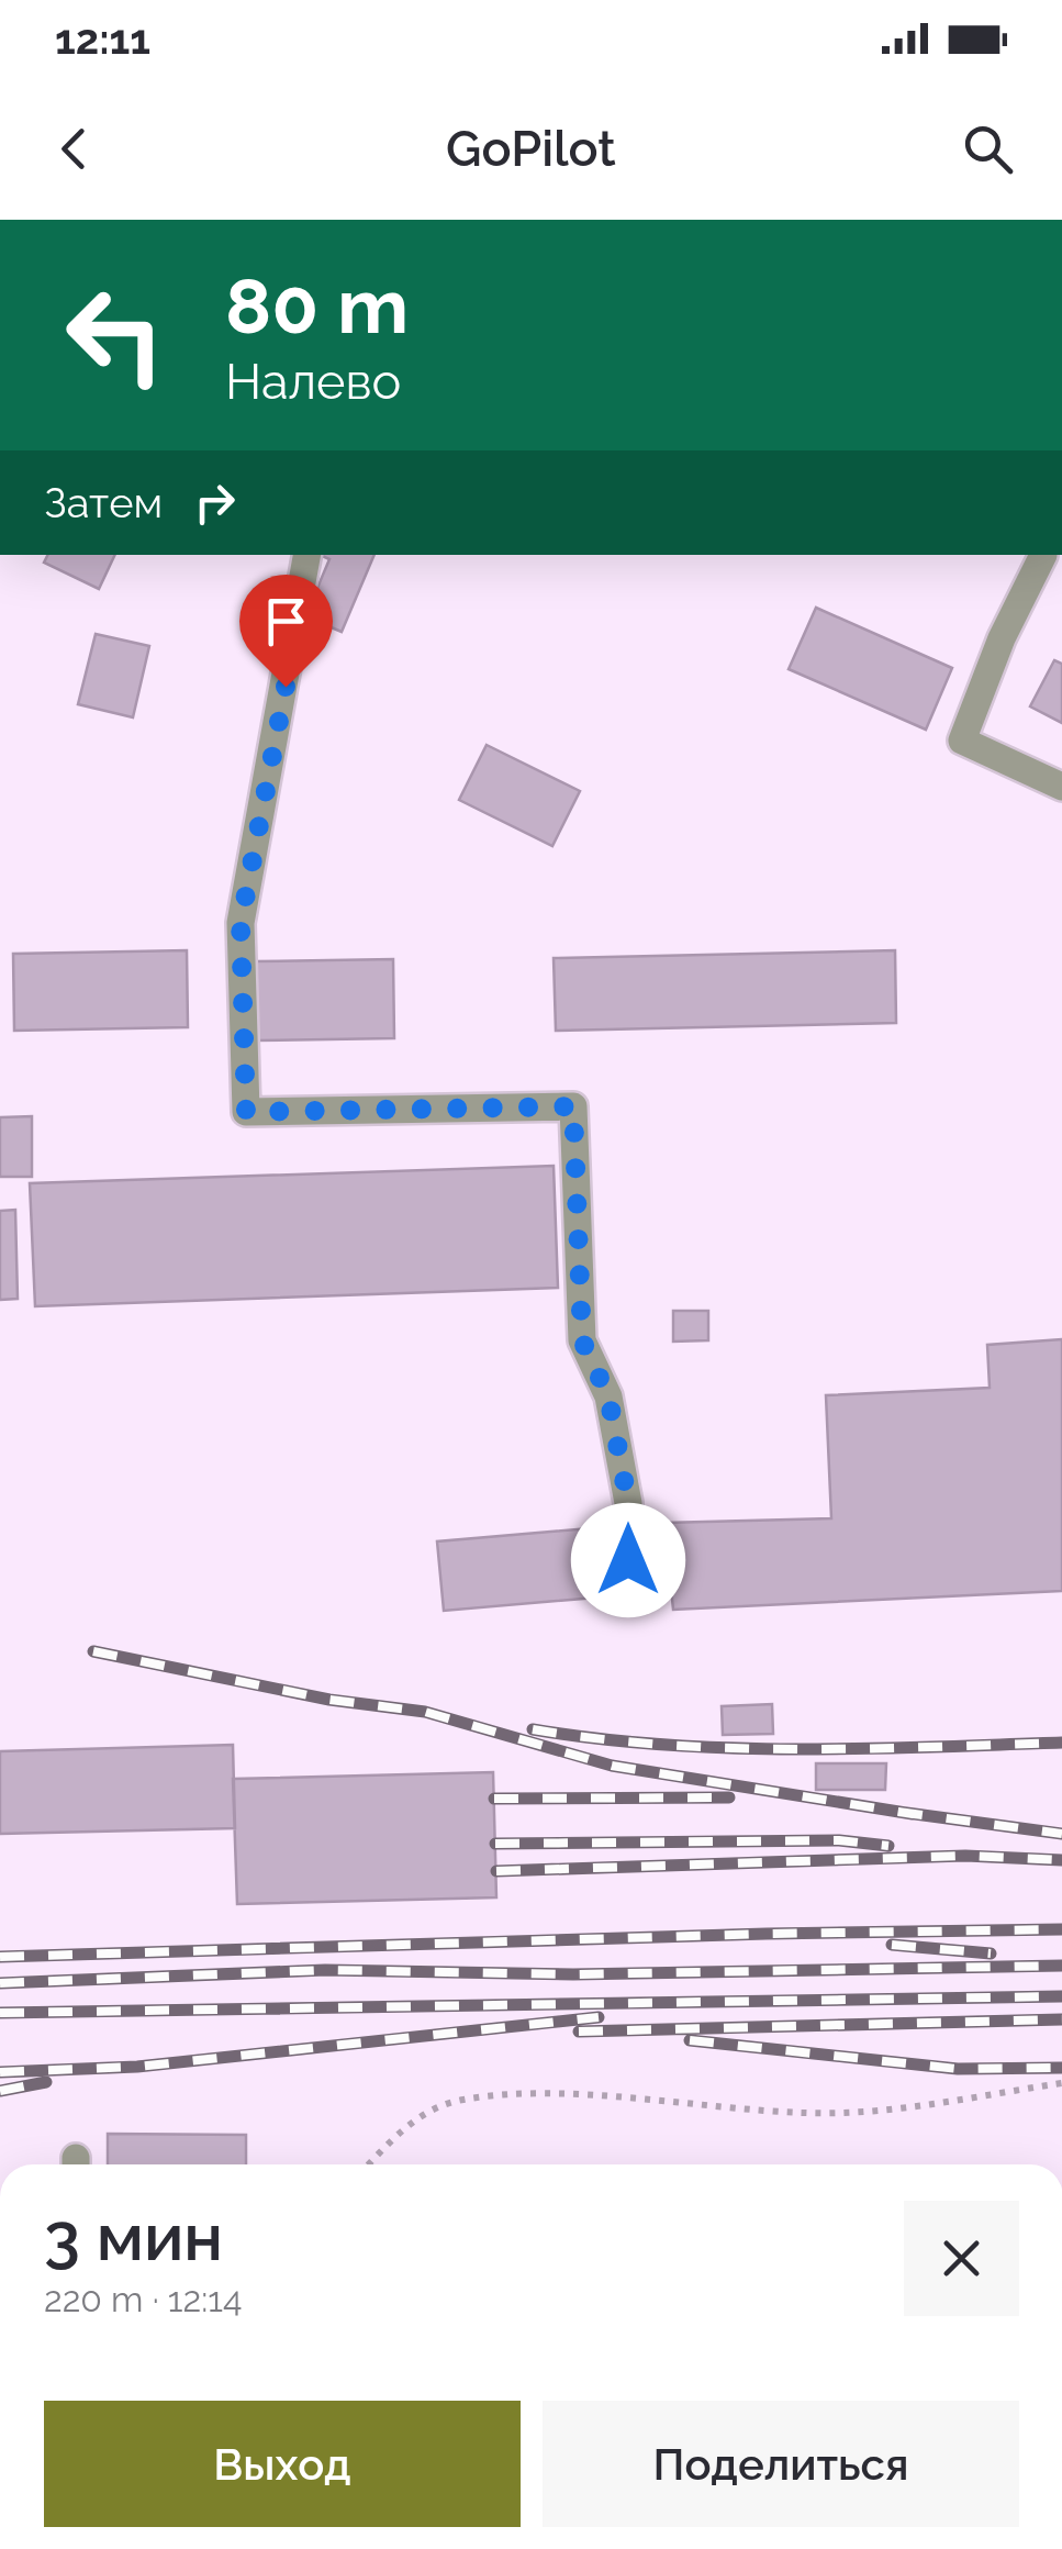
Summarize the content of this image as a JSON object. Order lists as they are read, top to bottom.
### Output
{
  "page": {
    "status": "12:11",
    "header": "GoPilot",
    "turn": ["80 m", "Налево"],
    "then": "Затем",
    "heading": ["3 мин", "220 m · 12:14"],
    "buttons": ["Выход", "Поделиться"]
  }
}
